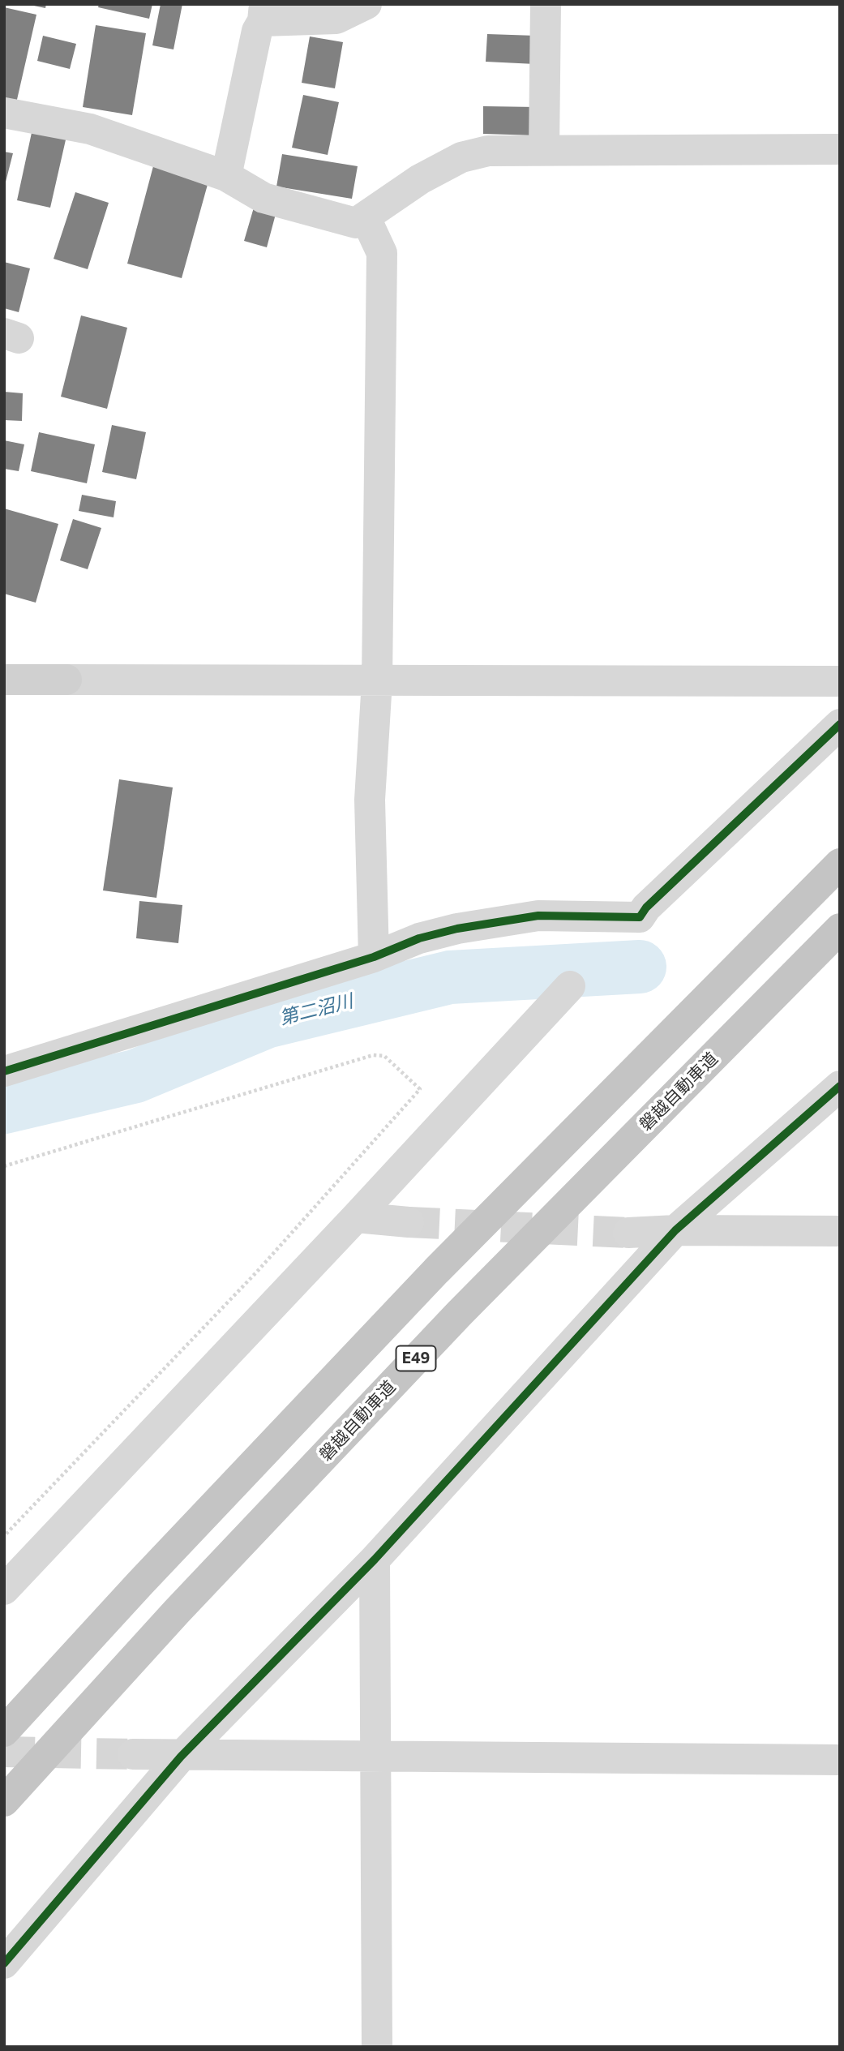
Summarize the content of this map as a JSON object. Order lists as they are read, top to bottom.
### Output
{
  "streets": {
    "highway": ["磐越自動車道", "E49"]
  },
  "water": ["第二沼川"]
}
